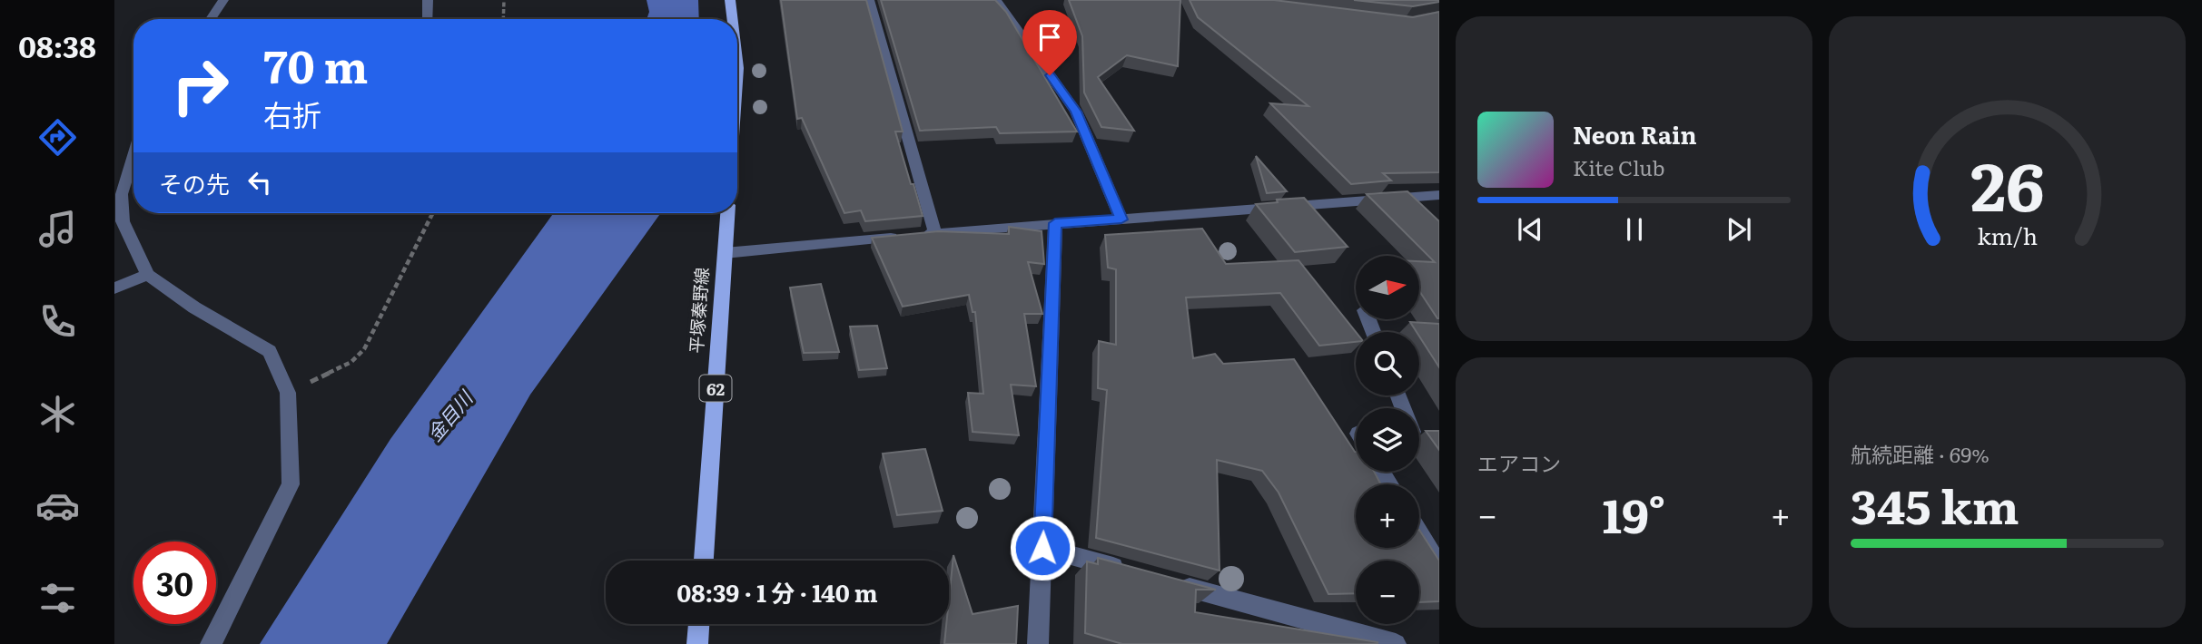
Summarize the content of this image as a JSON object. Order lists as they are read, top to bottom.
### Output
{
  "streets": {
    "main road": ["平塚秦野線", "62"]
  },
  "water": ["金目川"],
  "north": "right",
  "page": {
    "tabs": "08:38",
    "turn": ["70 m", "右折"],
    "song": ["Neon Rain", "Kite Club"],
    "then": "その先",
    "map_buttons": ["+", "−"],
    "tile": [
      "エアコン",
      ["航続距離 · 69%", "345 km"]
    ],
    "heat": ["−", "19°", "+"],
    "limit": "30",
    "trip": "08:39 · 1 分 · 140 m",
    "gauge": ["26", "km/h"]
  }
}
